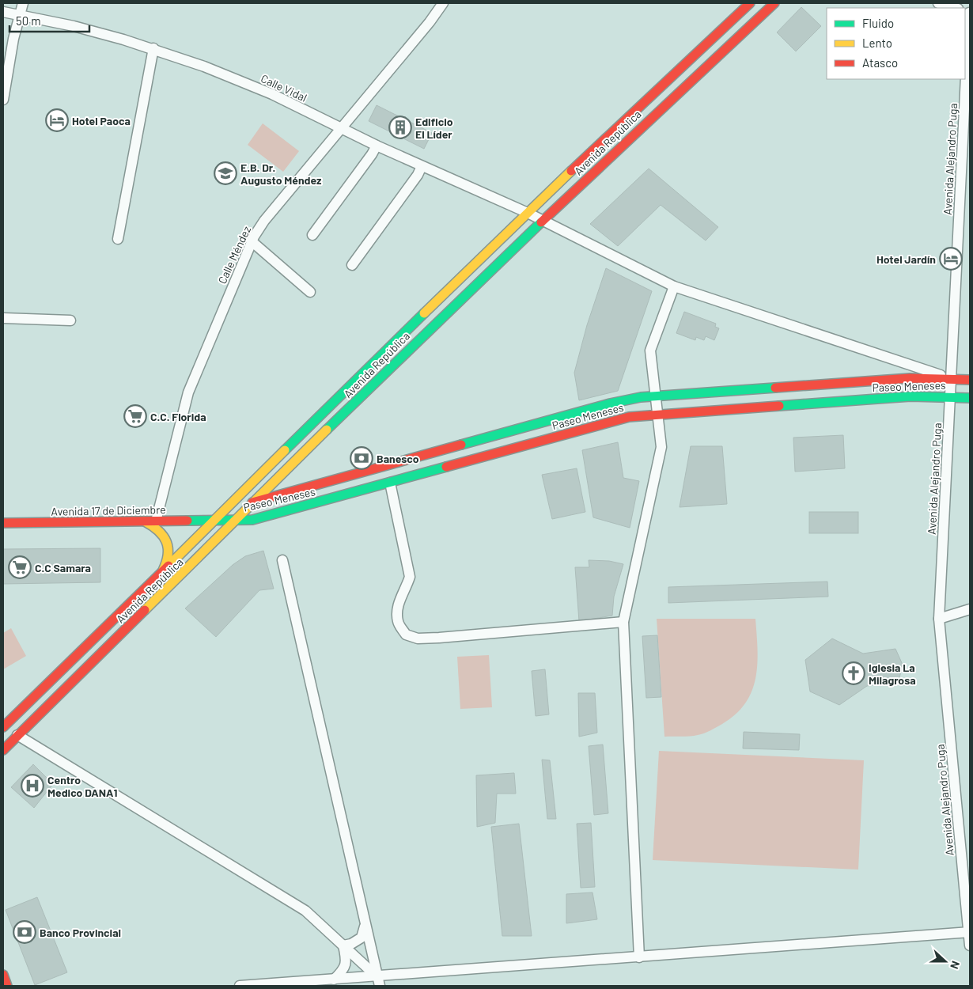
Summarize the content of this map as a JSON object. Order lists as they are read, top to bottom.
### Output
{
  "streets": {
    "main road": ["Avenida República", "Paseo Meneses", "Avenida 17 de Diciembre"],
    "street": ["Calle Vidal", "Avenida Alejandro Puga", "Calle Méndez"]
  },
  "crossings": [
    ["Calle Vidal", "Avenida República"],
    ["Calle Vidal", "Avenida Alejandro Puga"],
    ["Calle Vidal", "Calle Méndez"],
    ["Calle Vidal", "Paseo Meneses"],
    ["Avenida República", "Paseo Meneses"],
    ["Avenida República", "Avenida 17 de Diciembre"],
    ["Avenida Alejandro Puga", "Paseo Meneses"],
    ["Calle Méndez", "Avenida 17 de Diciembre"],
    ["Paseo Meneses", "Avenida 17 de Diciembre"]
  ],
  "places": {
    "hotel": ["Hotel Paoca", "Hotel Jardín"],
    "building": ["Edificio El Líder"],
    "school or university": ["E.B. Dr. Augusto Méndez"],
    "supermarket": ["C.C. Florida", "C.C Samara"],
    "bank": ["Banesco", "Banco Provincial"],
    "church": ["Iglesia La Milagrosa"],
    "hospital": ["Centro Medico DANA1"]
  },
  "legend": ["Fluido", "Lento", "Atasco"],
  "scale_bar": "50 m",
  "north": "right"
}
